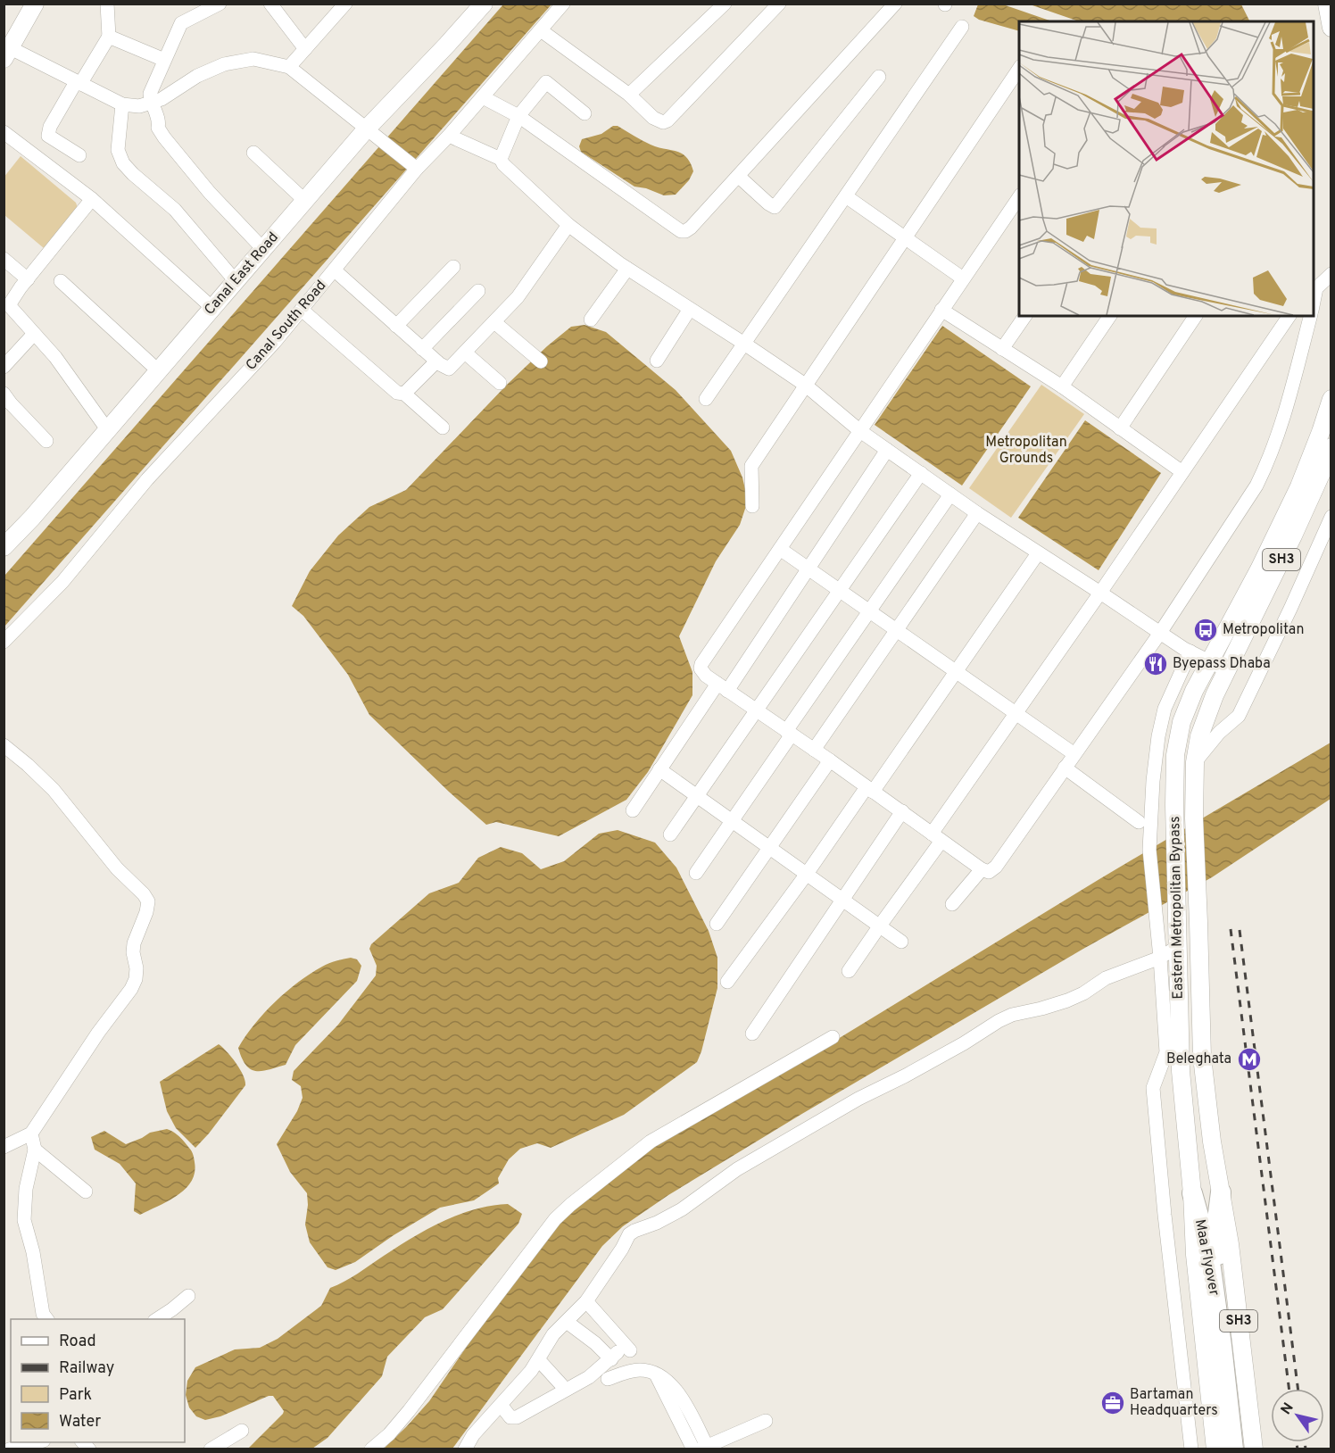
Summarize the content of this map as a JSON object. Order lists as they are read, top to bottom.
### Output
{
  "streets": {
    "highway": ["Maa Flyover"],
    "main road": ["Canal East Road", "SH3", "Eastern Metropolitan Bypass"],
    "street": ["Canal South Road"]
  },
  "crossings": [
    ["SH3", "Eastern Metropolitan Bypass"],
    ["Eastern Metropolitan Bypass", "Maa Flyover"]
  ],
  "parks": ["Metropolitan Grounds"],
  "places": {
    "bus stop": ["Metropolitan"],
    "restaurant": ["Byepass Dhaba"],
    "metro station": ["Beleghata"],
    "office": ["Bartaman Headquarters"]
  },
  "legend": [
    "Road",
    "Railway",
    "Park",
    "Water"
  ],
  "north": "top left"
}
